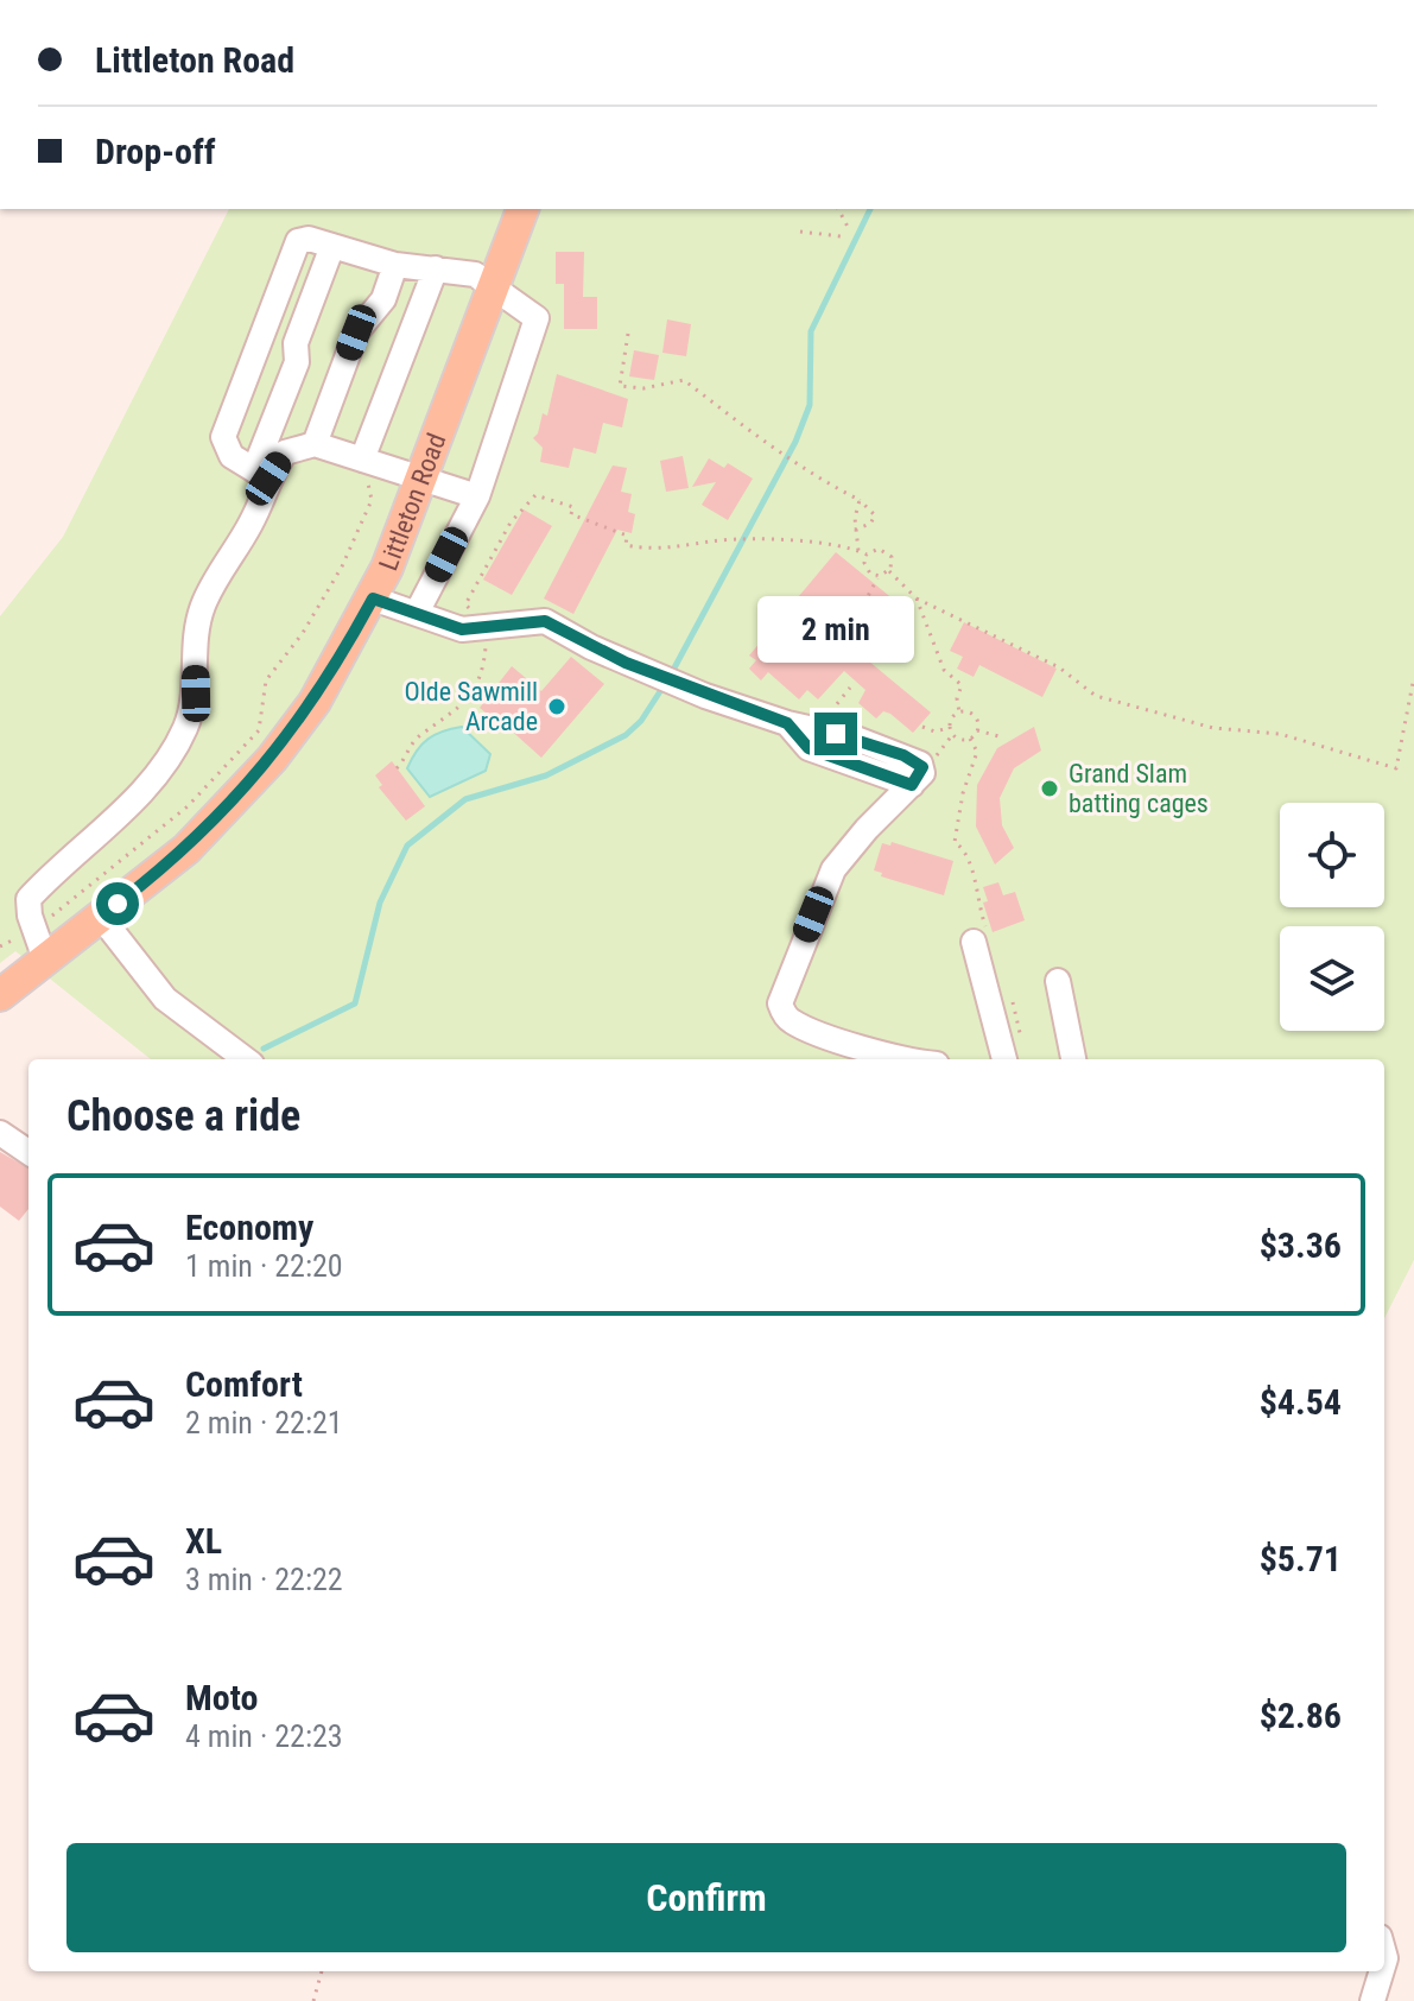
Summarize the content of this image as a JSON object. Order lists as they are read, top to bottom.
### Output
{
  "streets": {
    "main road": ["Littleton Road"]
  },
  "places": ["Olde Sawmill Arcade", "Grand Slam batting cages"],
  "page": {
    "banner": ["Littleton Road", "Drop-off"],
    "bubble": "2 min",
    "heading": "Choose a ride",
    "list": [
      {
        "name": "Economy",
        "note": "1 min · 22:20",
        "value": "$3.36"
      },
      {
        "name": "Comfort",
        "note": "2 min · 22:21",
        "value": "$4.54"
      },
      {
        "name": "XL",
        "note": "3 min · 22:22",
        "value": "$5.71"
      },
      {
        "name": "Moto",
        "note": "4 min · 22:23",
        "value": "$2.86"
      }
    ],
    "buttons": "Confirm"
  }
}
